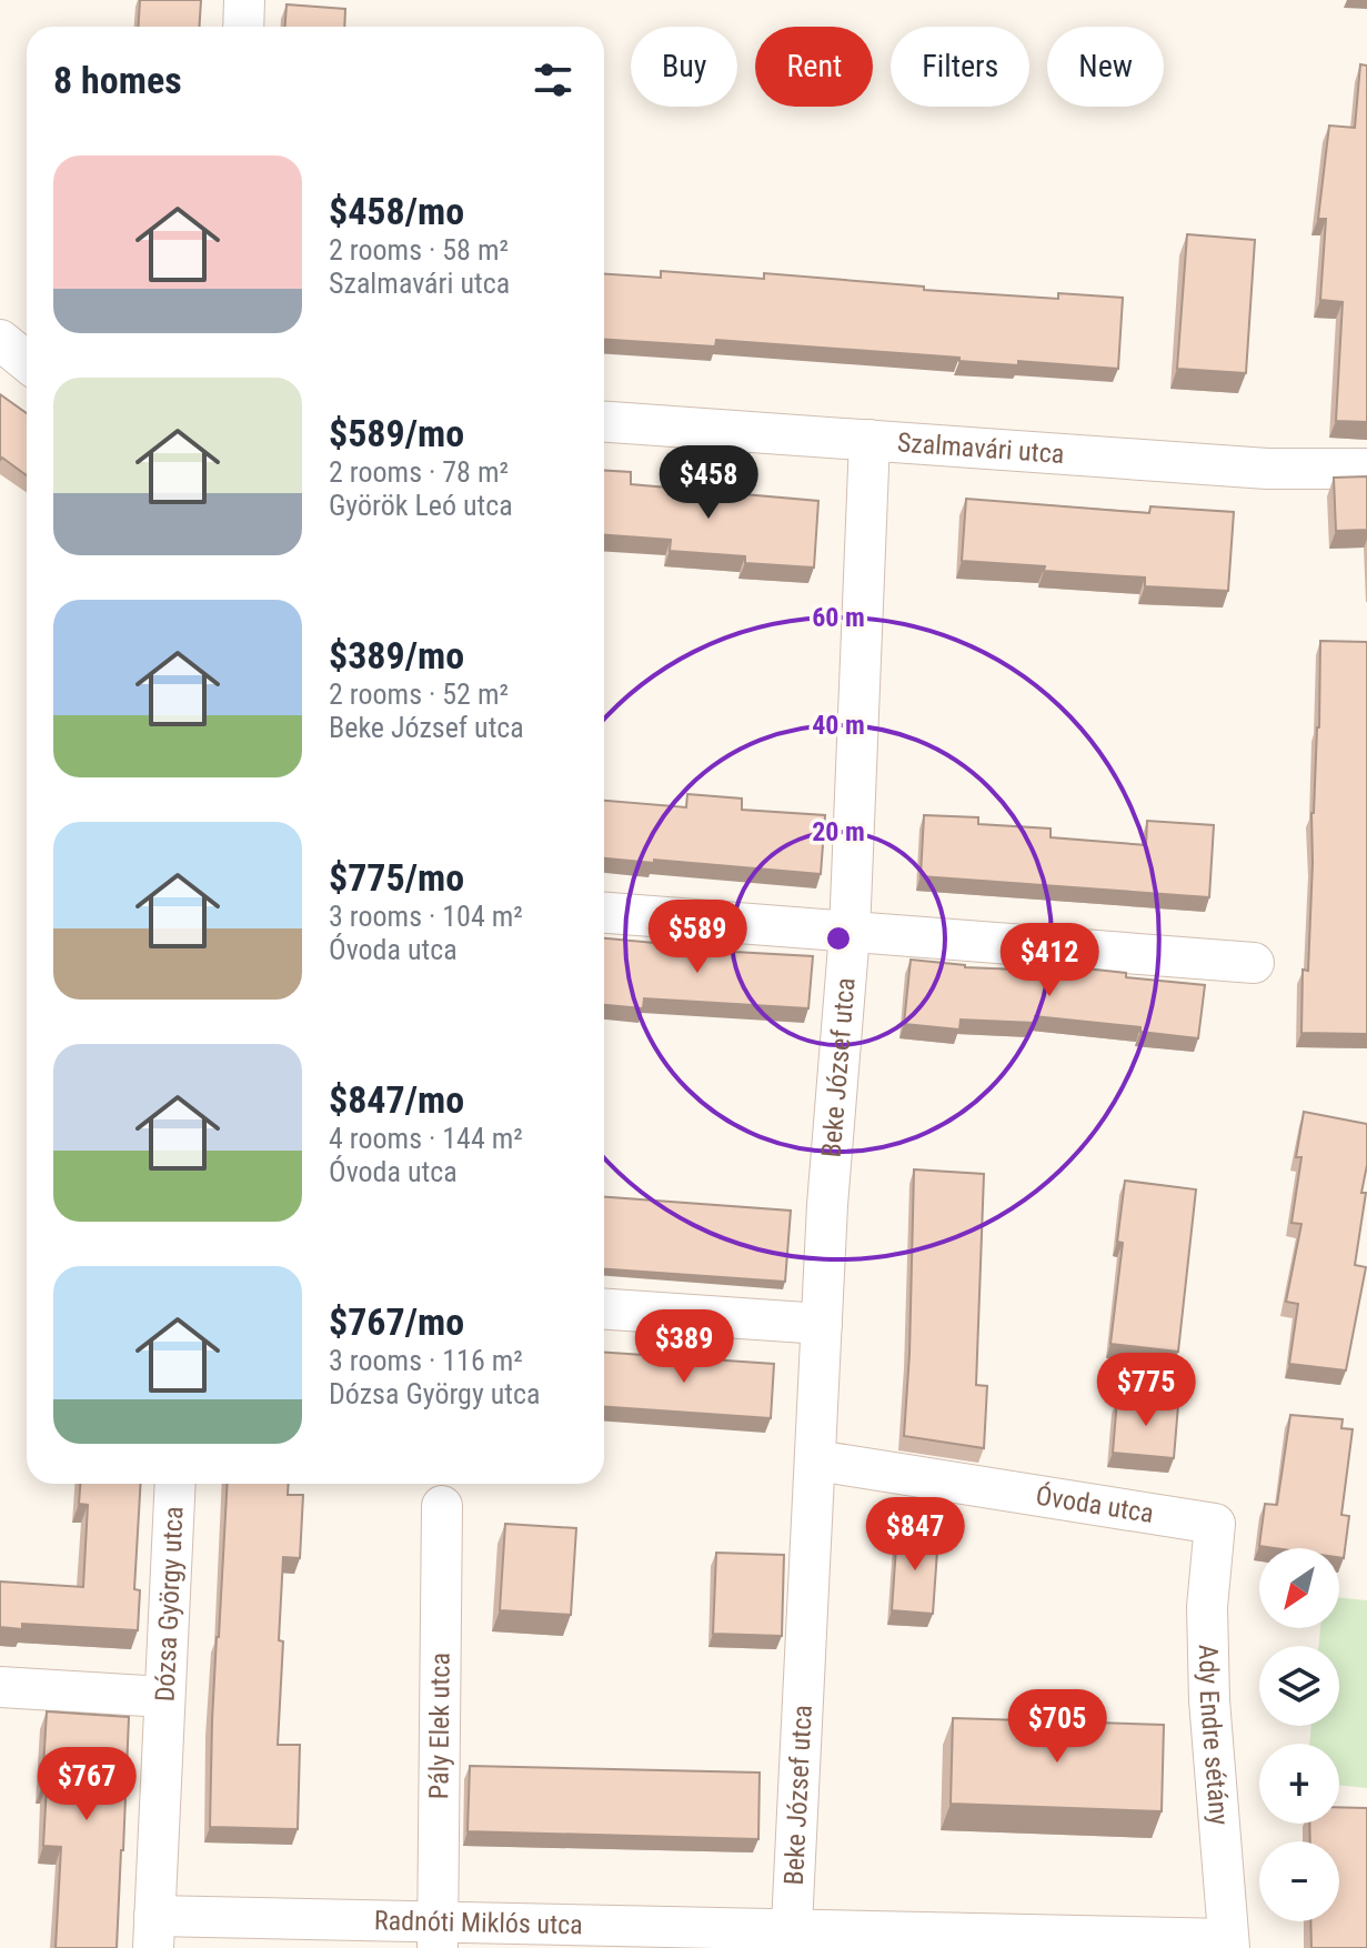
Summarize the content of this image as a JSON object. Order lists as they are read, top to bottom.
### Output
{
  "streets": {
    "street": [
      "Szalmavári utca",
      "Beke József utca",
      "Óvoda utca",
      "Dózsa György utca",
      "Pály Elek utca",
      "Ady Endre sétány",
      "Radnóti Miklós utca"
    ]
  },
  "crossings": [
    ["Szalmavári utca", "Beke József utca"],
    ["Beke József utca", "Óvoda utca"],
    ["Beke József utca", "Radnóti Miklós utca"],
    ["Óvoda utca", "Ady Endre sétány"],
    ["Dózsa György utca", "Radnóti Miklós utca"],
    ["Pály Elek utca", "Radnóti Miklós utca"],
    ["Ady Endre sétány", "Radnóti Miklós utca"]
  ],
  "north": "bottom left",
  "page": {
    "chip": [
      "Buy",
      "Rent",
      "Filters",
      "New"
    ],
    "heading": "8 homes",
    "list": [
      {
        "name": "$458/mo",
        "note": "2 rooms · 58 m² · Szalmavári utca"
      },
      {
        "name": "$589/mo",
        "note": "2 rooms · 78 m² · Györök Leó utca"
      },
      {
        "name": "$389/mo",
        "note": "2 rooms · 52 m² · Beke József utca"
      },
      {
        "name": "$775/mo",
        "note": "3 rooms · 104 m² · Óvoda utca"
      },
      {
        "name": "$847/mo",
        "note": "4 rooms · 144 m² · Óvoda utca"
      },
      {
        "name": "$767/mo",
        "note": "3 rooms · 116 m² · Dózsa György utca"
      }
    ],
    "price": [
      "$458",
      "$589",
      "$412",
      "$389",
      "$775",
      "$847",
      "$705",
      "$767"
    ],
    "map_buttons": ["+", "−"]
  },
  "rings": ["60 m", "40 m", "20 m"]
}
